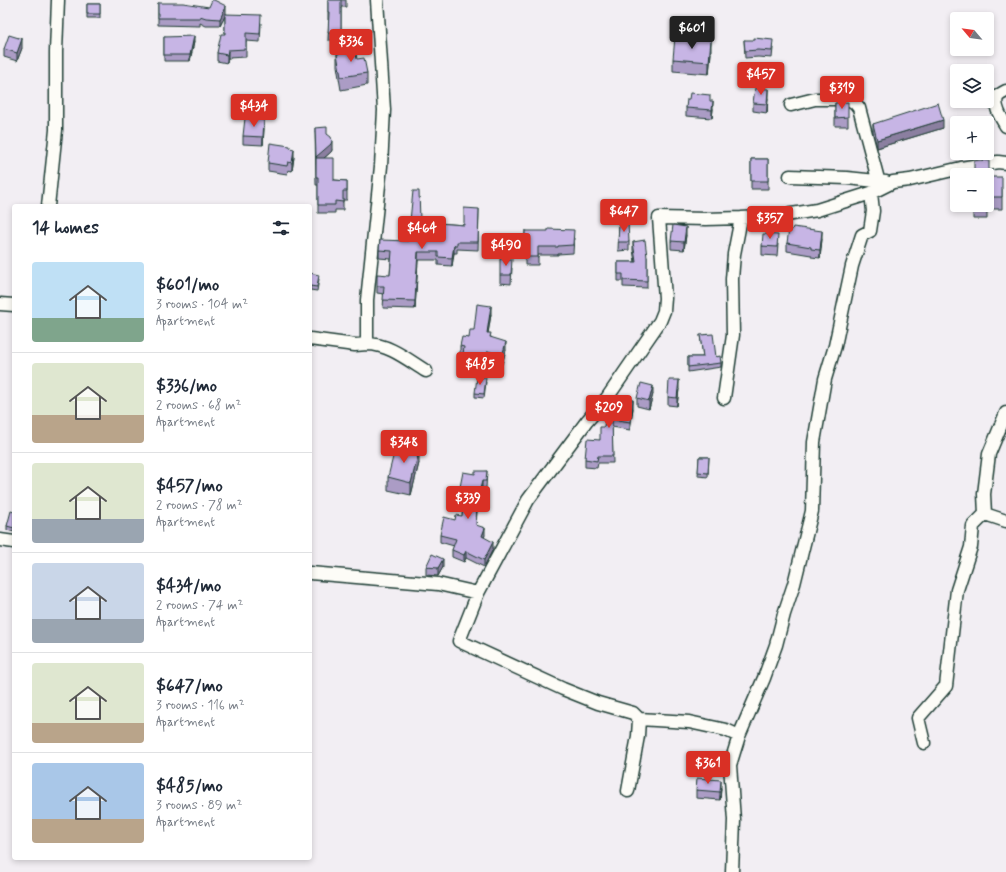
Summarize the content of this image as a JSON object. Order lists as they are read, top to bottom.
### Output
{
  "north": "top left",
  "page": {
    "map_buttons": ["+", "−"],
    "price": [
      "$601",
      "$336",
      "$457",
      "$319",
      "$434",
      "$647",
      "$357",
      "$464",
      "$490",
      "$485",
      "$209",
      "$348",
      "$339",
      "$361"
    ],
    "heading": "14 homes",
    "list": [
      {
        "name": "$601/mo",
        "note": "3 rooms · 104 m² · Apartment"
      },
      {
        "name": "$336/mo",
        "note": "2 rooms · 68 m² · Apartment"
      },
      {
        "name": "$457/mo",
        "note": "2 rooms · 78 m² · Apartment"
      },
      {
        "name": "$434/mo",
        "note": "2 rooms · 74 m² · Apartment"
      },
      {
        "name": "$647/mo",
        "note": "3 rooms · 116 m² · Apartment"
      },
      {
        "name": "$485/mo",
        "note": "3 rooms · 89 m² · Apartment"
      }
    ]
  }
}
